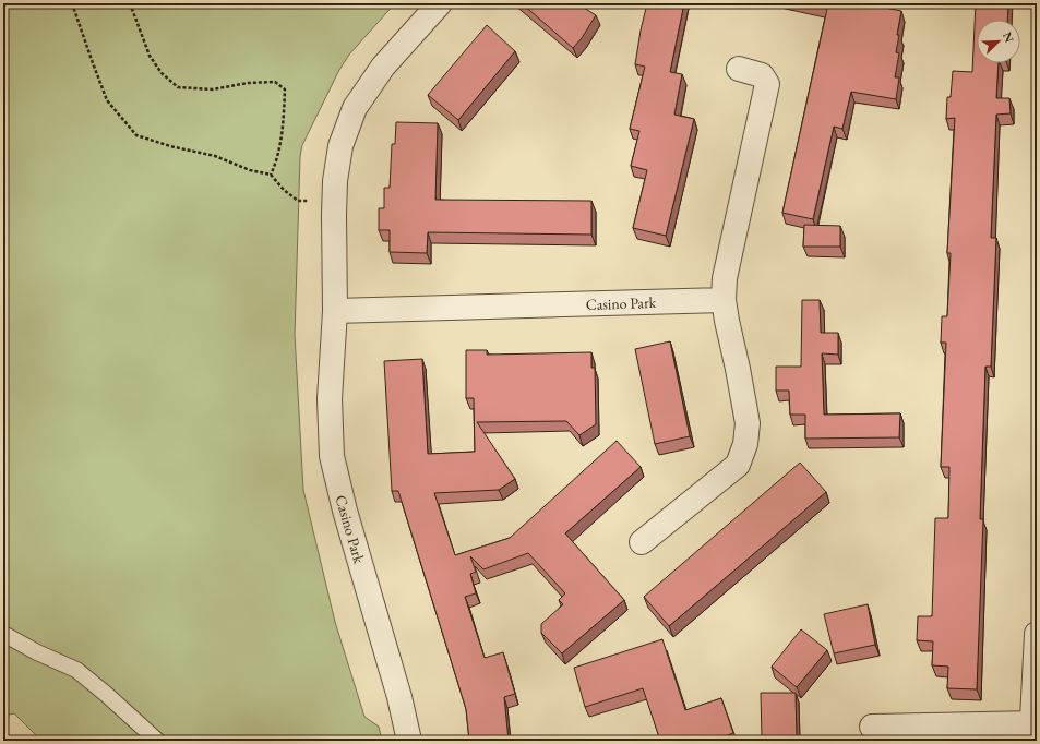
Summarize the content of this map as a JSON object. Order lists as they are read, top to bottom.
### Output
{
  "streets": {
    "street": ["Casino Park"]
  },
  "north": "top right"
}
